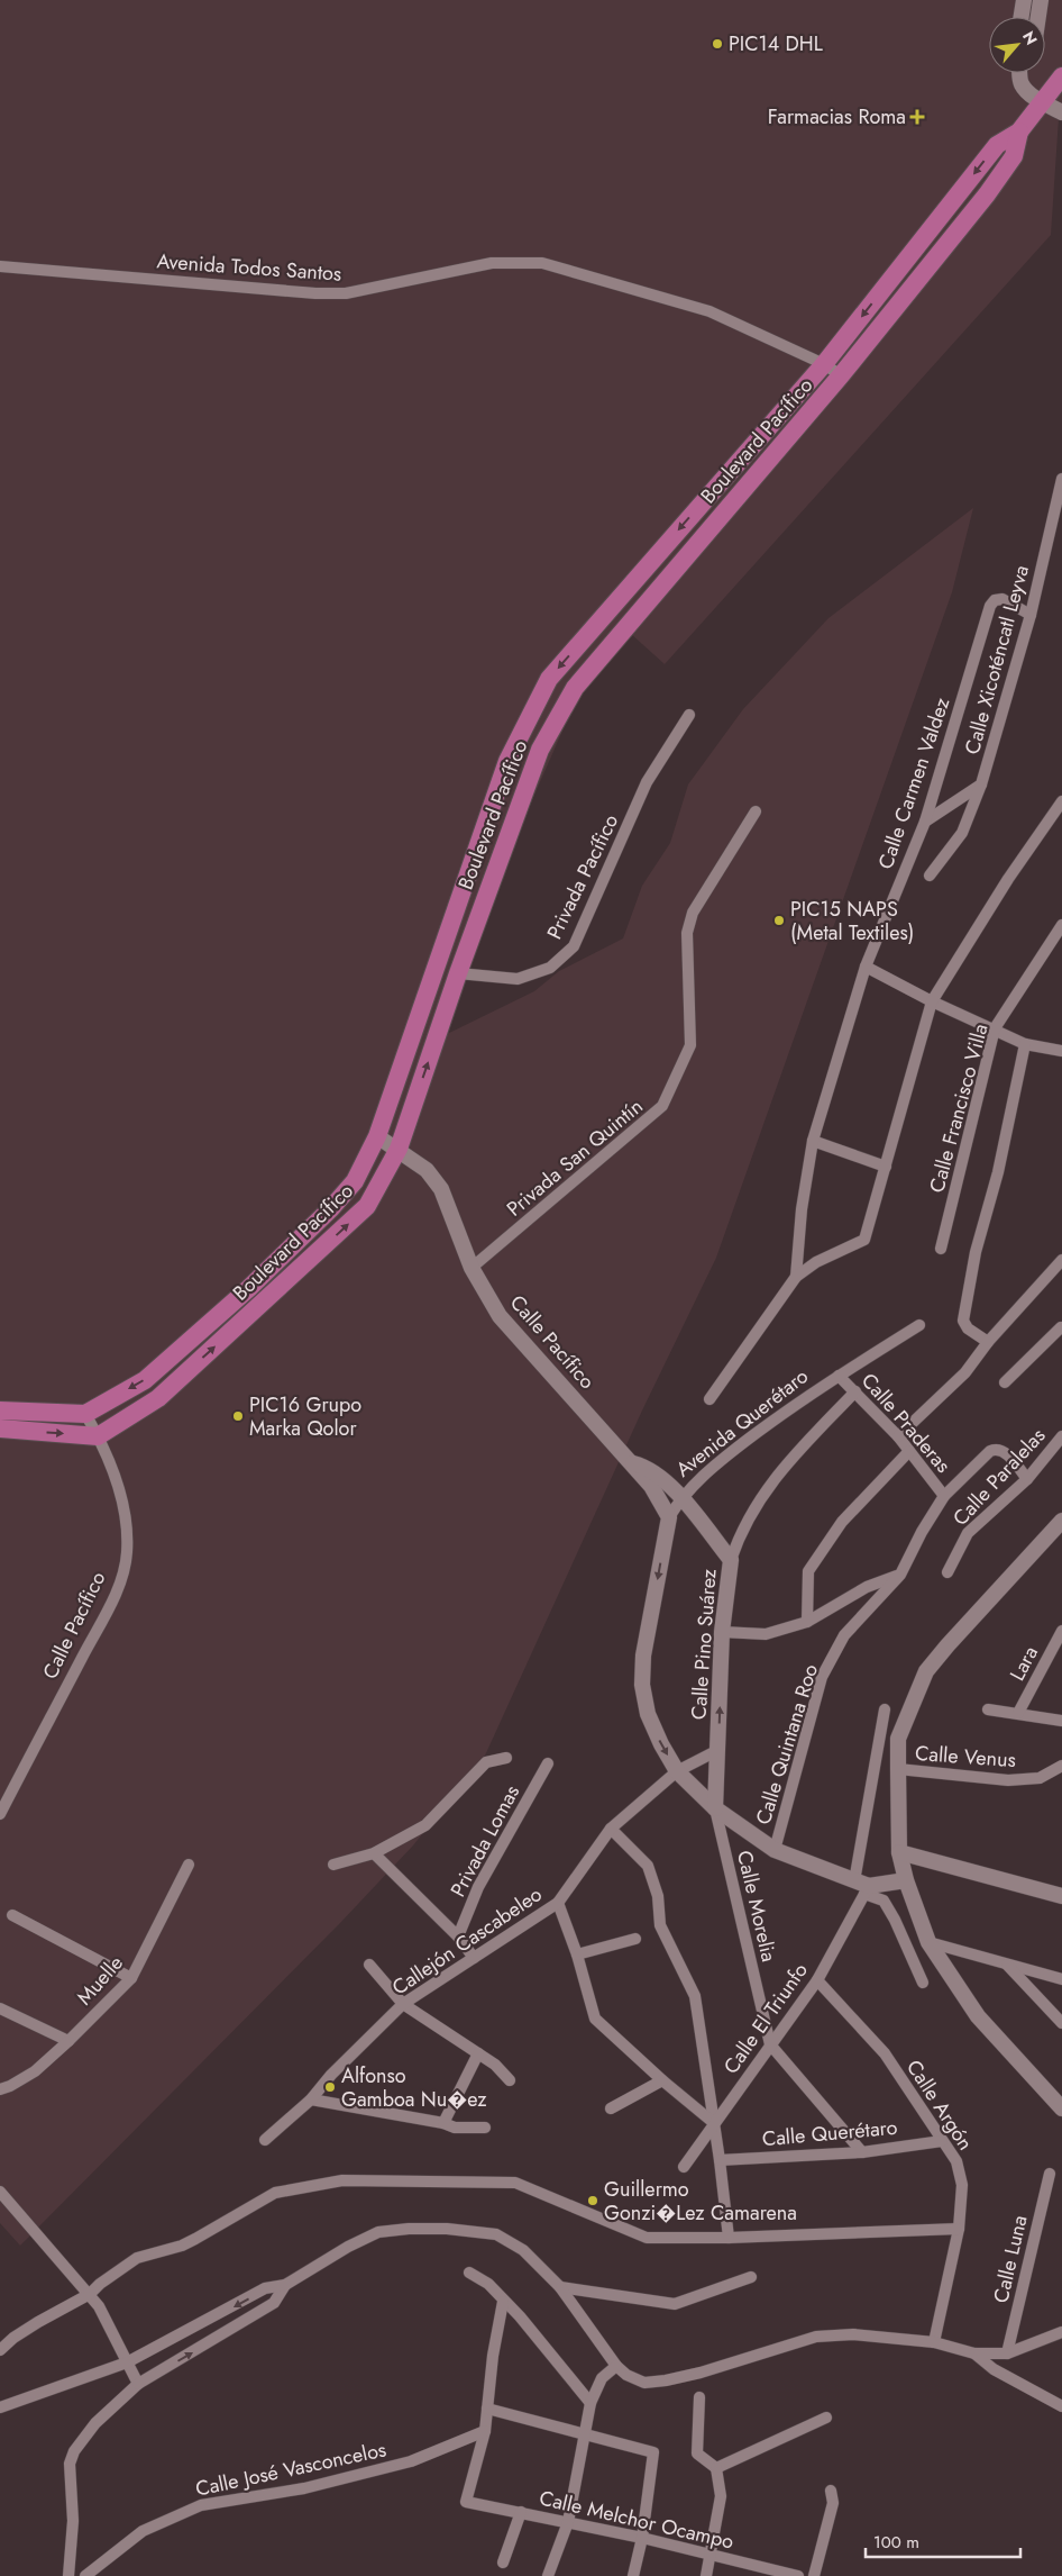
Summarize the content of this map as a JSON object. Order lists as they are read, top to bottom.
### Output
{
  "streets": {
    "main road": [
      "Boulevard Pacífico",
      "Calle Pacífico",
      "Avenida Querétaro",
      "Calle Pino Suárez"
    ],
    "street": [
      "Avenida Todos Santos",
      "Calle Xicoténcatl Leyva",
      "Calle Carmen Valdez",
      "Privada Pacífico",
      "Calle Francisco Villa",
      "Privada San Quintín",
      "Calle Praderas",
      "Calle Paralelas",
      "Lara",
      "Calle Quintana Roo",
      "Calle Venus",
      "Privada Lomas",
      "Calle Morelia",
      "Callejón Cascabeleo",
      "Muelle",
      "Calle El Triunfo",
      "Calle Argón",
      "Calle Querétaro",
      "Calle Luna",
      "Calle José Vasconcelos",
      "Calle Melchor Ocampo"
    ]
  },
  "crossings": [
    ["Avenida Todos Santos", "Boulevard Pacífico"],
    ["Boulevard Pacífico", "Privada Pacífico"],
    ["Boulevard Pacífico", "Calle Pacífico"],
    ["Calle Xicoténcatl Leyva", "Calle Carmen Valdez"],
    ["Privada San Quintín", "Calle Pacífico"],
    ["Calle Pacífico", "Avenida Querétaro"],
    ["Calle Pacífico", "Calle Pino Suárez"],
    ["Avenida Querétaro", "Calle Praderas"],
    ["Avenida Querétaro", "Calle Pino Suárez"],
    ["Avenida Querétaro", "Calle Quintana Roo"],
    ["Avenida Querétaro", "Calle Morelia"],
    ["Avenida Querétaro", "Callejón Cascabeleo"],
    ["Avenida Querétaro", "Calle El Triunfo"],
    ["Calle Praderas", "Calle Pino Suárez"],
    ["Calle Praderas", "Calle Quintana Roo"],
    ["Calle Paralelas", "Calle Quintana Roo"],
    ["Calle Pino Suárez", "Calle Morelia"],
    ["Calle Pino Suárez", "Callejón Cascabeleo"],
    ["Calle Morelia", "Calle El Triunfo"],
    ["Calle El Triunfo", "Calle Argón"],
    ["Calle Argón", "Calle Querétaro"],
    ["Calle José Vasconcelos", "Calle Melchor Ocampo"]
  ],
  "one_way": ["Avenida Querétaro"],
  "places": {
    "other": [
      "PIC14 DHL",
      "PIC15 NAPS (Metal Textiles)",
      "PIC16 Grupo Marka Qolor",
      "Alfonso Gamboa Nu�ez",
      "Guillermo Gonzi�Lez Camarena"
    ],
    "health": ["Farmacias Roma"]
  },
  "scale_bar": "100 m",
  "north": "top right"
}
